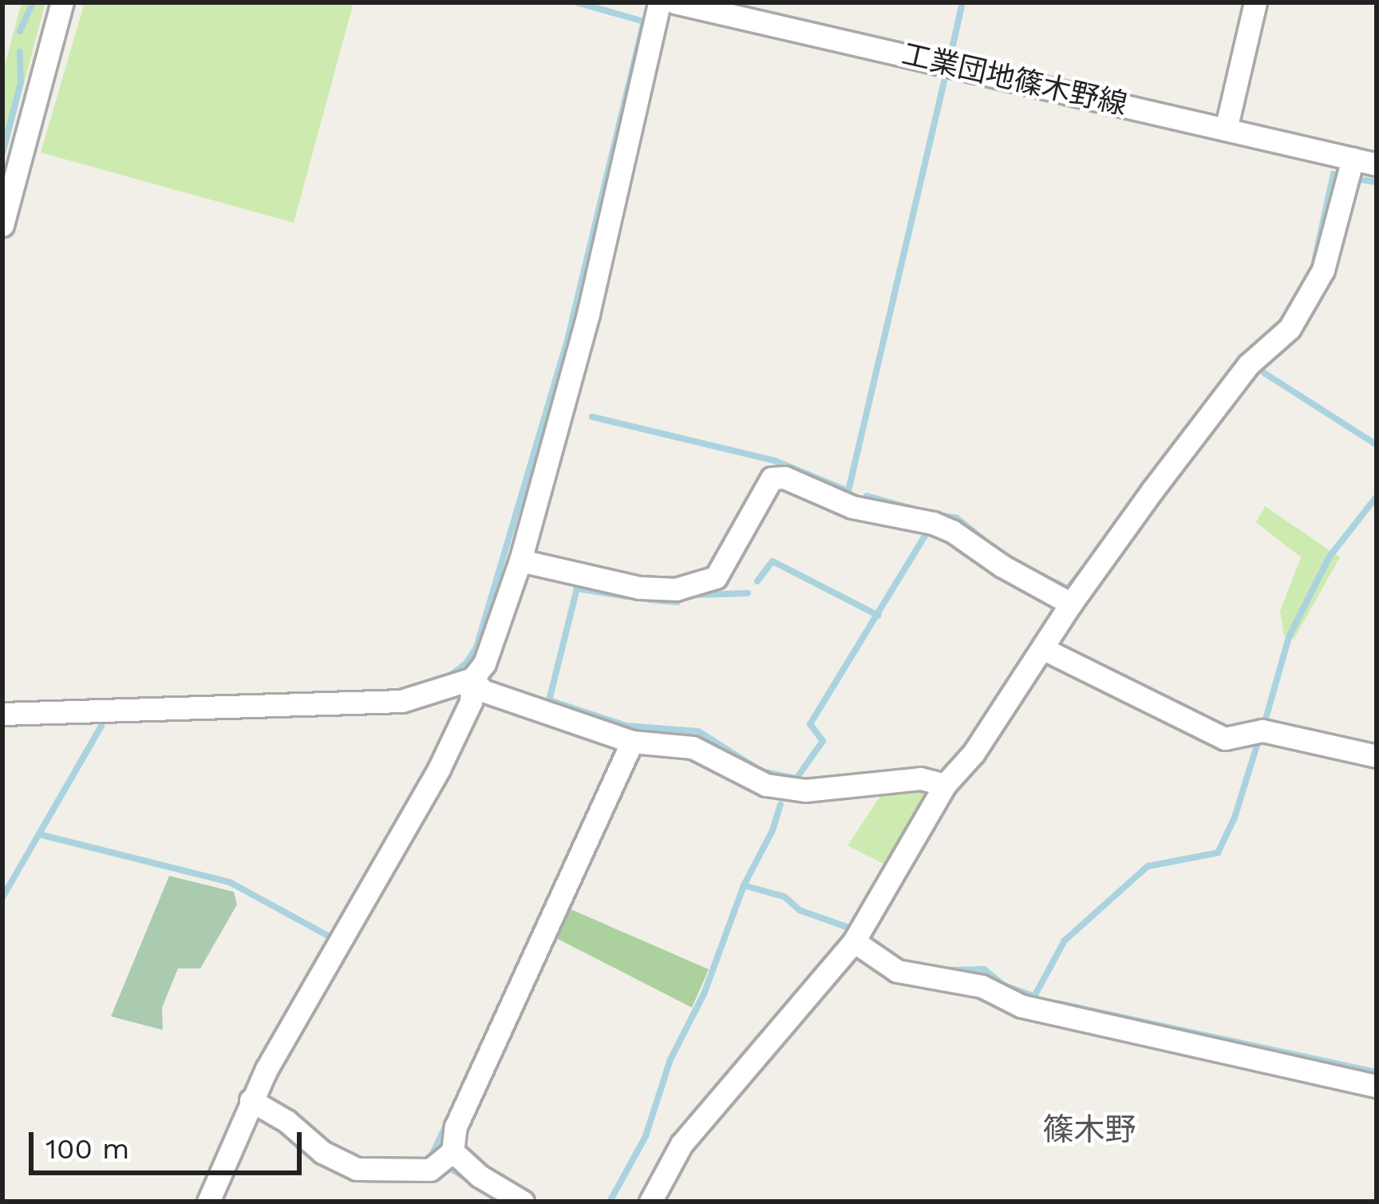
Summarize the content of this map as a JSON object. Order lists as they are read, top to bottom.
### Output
{
  "streets": {
    "street": ["工業団地篠木野線"]
  },
  "districts": ["篠木野"],
  "scale_bar": "100 m"
}
